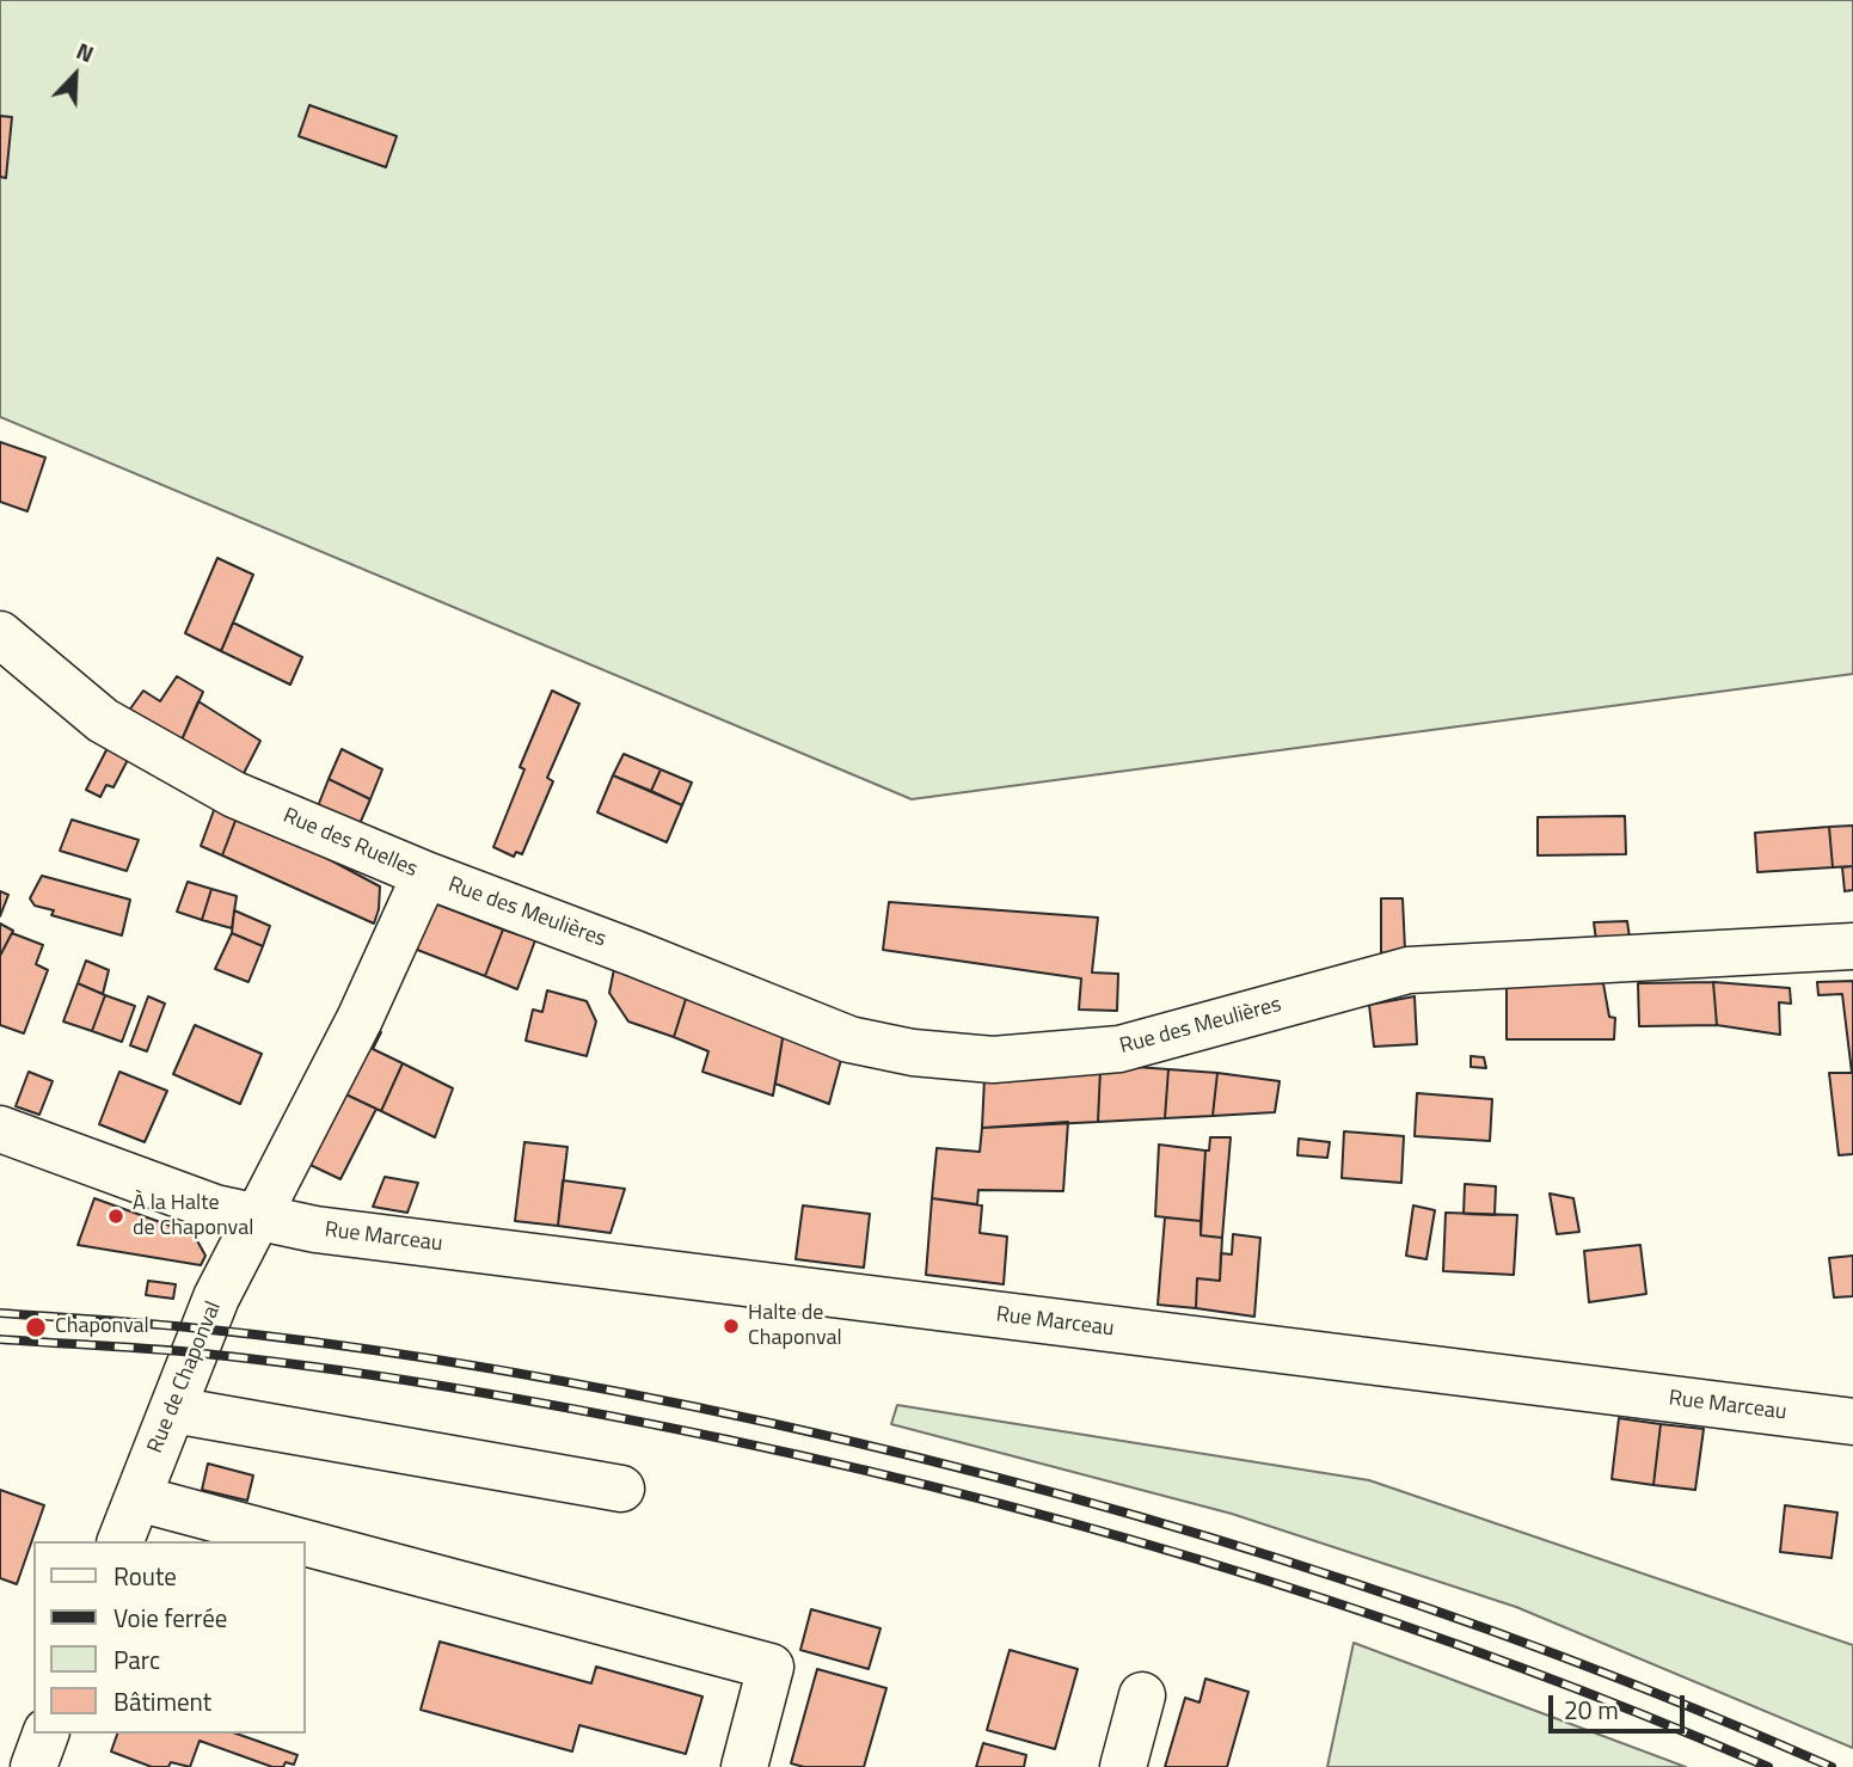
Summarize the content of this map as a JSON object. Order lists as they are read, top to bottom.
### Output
{
  "streets": {
    "street": [
      "Rue des Ruelles",
      "Rue des Meulières",
      "Rue Marceau",
      "Rue de Chaponval"
    ]
  },
  "crossings": [
    ["Rue des Ruelles", "Rue des Meulières"],
    ["Rue des Ruelles", "Rue Marceau"],
    ["Rue des Ruelles", "Rue de Chaponval"],
    ["Rue Marceau", "Rue de Chaponval"]
  ],
  "places": ["À la Halte de Chaponval", "Halte de Chaponval", "Chaponval"],
  "legend": [
    "Route",
    "Voie ferrée",
    "Parc",
    "Bâtiment"
  ],
  "scale_bar": "20 m",
  "north": "top right"
}
